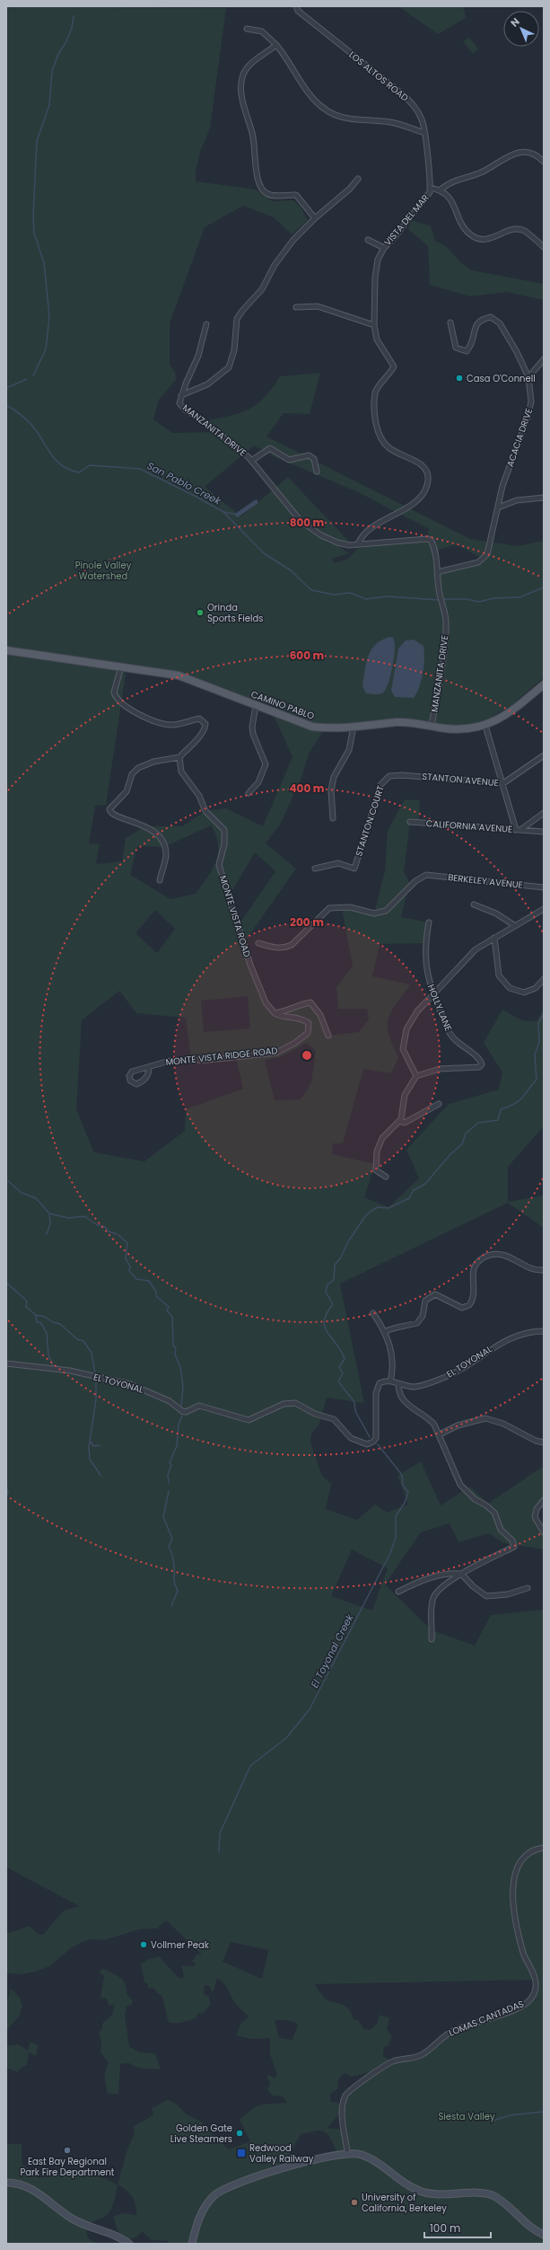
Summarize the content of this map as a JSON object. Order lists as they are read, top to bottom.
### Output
{
  "streets": {
    "main road": ["CAMINO PABLO"],
    "street": [
      "LOS ALTOS ROAD",
      "VISTA DEL MAR",
      "MANZANITA DRIVE",
      "ACACIA DRIVE",
      "STANTON AVENUE",
      "STANTON COURT",
      "CALIFORNIA AVENUE",
      "BERKELEY AVENUE",
      "MONTE VISTA ROAD",
      "HOLLY LANE",
      "MONTE VISTA RIDGE ROAD",
      "EL TOYONAL",
      "LOMAS CANTADAS"
    ]
  },
  "crossings": [
    ["LOS ALTOS ROAD", "VISTA DEL MAR"],
    ["VISTA DEL MAR", "MANZANITA DRIVE"],
    ["MANZANITA DRIVE", "ACACIA DRIVE"],
    ["MANZANITA DRIVE", "CAMINO PABLO"],
    ["STANTON AVENUE", "STANTON COURT"],
    ["MONTE VISTA ROAD", "MONTE VISTA RIDGE ROAD"]
  ],
  "water": ["San Pablo Creek", "El Toyonal Creek"],
  "parks": ["Pinole Valley Watershed", "Siesta Valley"],
  "places": {
    "other": [
      "Casa O'Connell",
      "Orinda Sports Fields",
      "Vollmer Peak",
      "Golden Gate Live Steamers",
      "East Bay Regional Park Fire Department",
      "University of California, Berkeley"
    ],
    "transit": ["Redwood Valley Railway"]
  },
  "scale_bar": "100 m",
  "north": "top left",
  "rings": [
    "800 m",
    "600 m",
    "400 m",
    "200 m"
  ]
}
